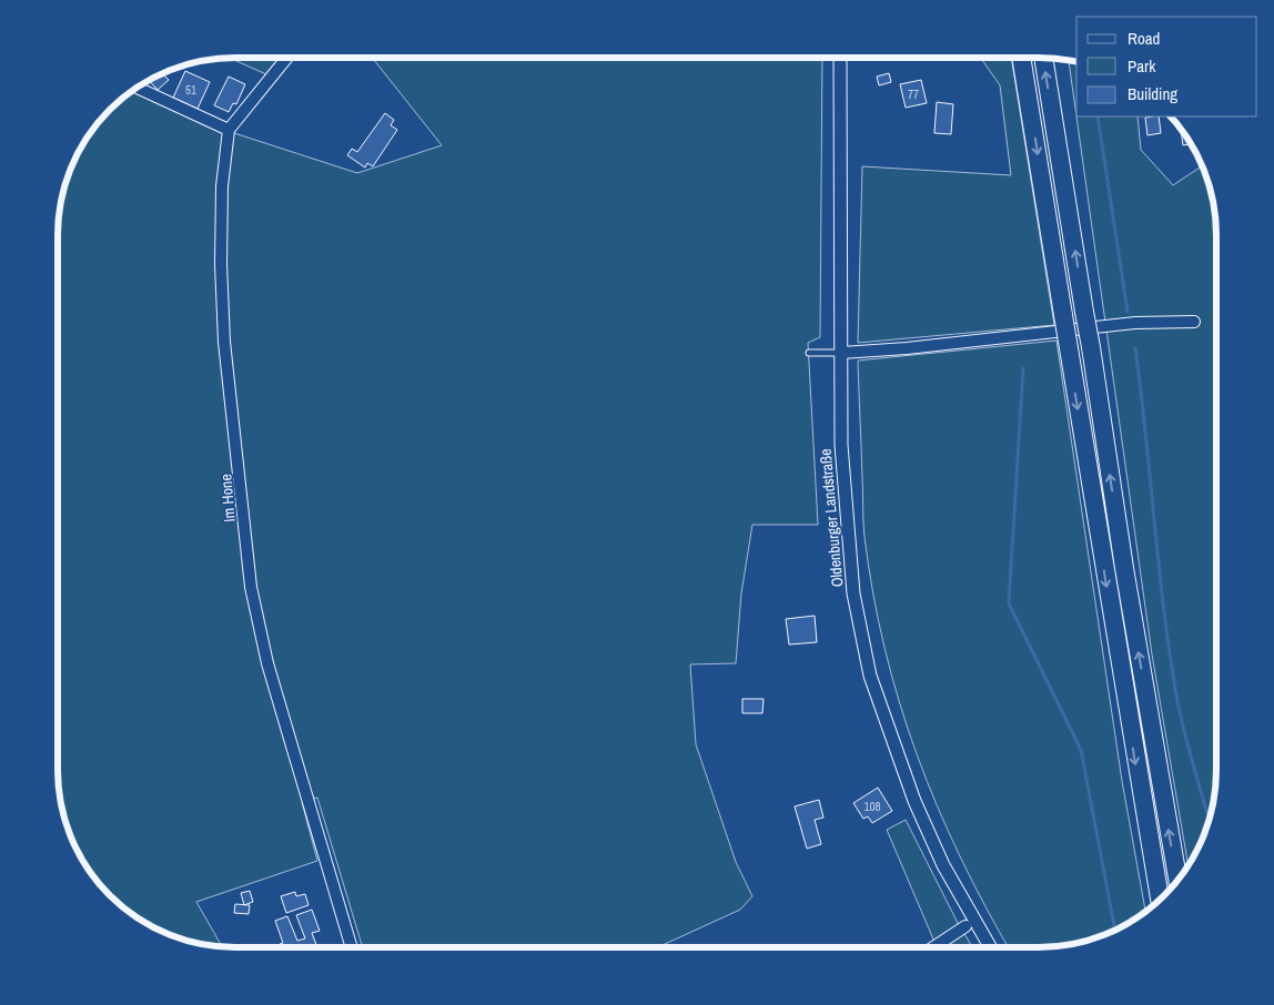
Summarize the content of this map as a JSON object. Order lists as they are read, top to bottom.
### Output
{
  "streets": {
    "street": ["Im Hone", "Oldenburger Landstraße"]
  },
  "house_numbers": ["51", "77", "108"],
  "legend": ["Road", "Park", "Building"]
}
